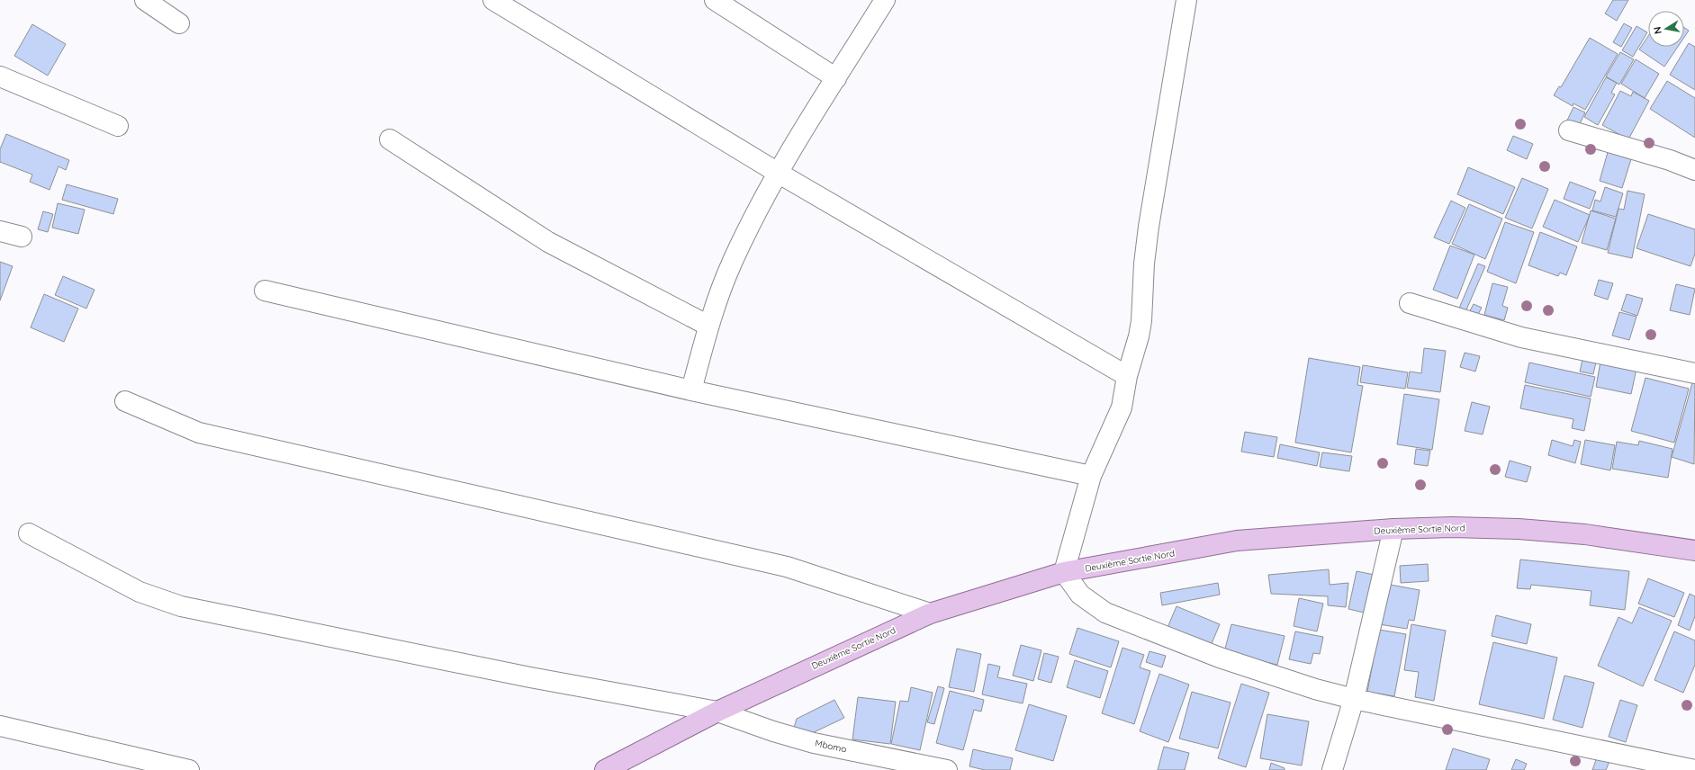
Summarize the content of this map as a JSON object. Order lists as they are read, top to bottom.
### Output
{
  "streets": {
    "main road": ["Deuxième Sortie Nord"],
    "street": ["Mbomo"]
  },
  "crossings": [
    ["Deuxième Sortie Nord", "Mbomo"]
  ],
  "north": "left"
}
